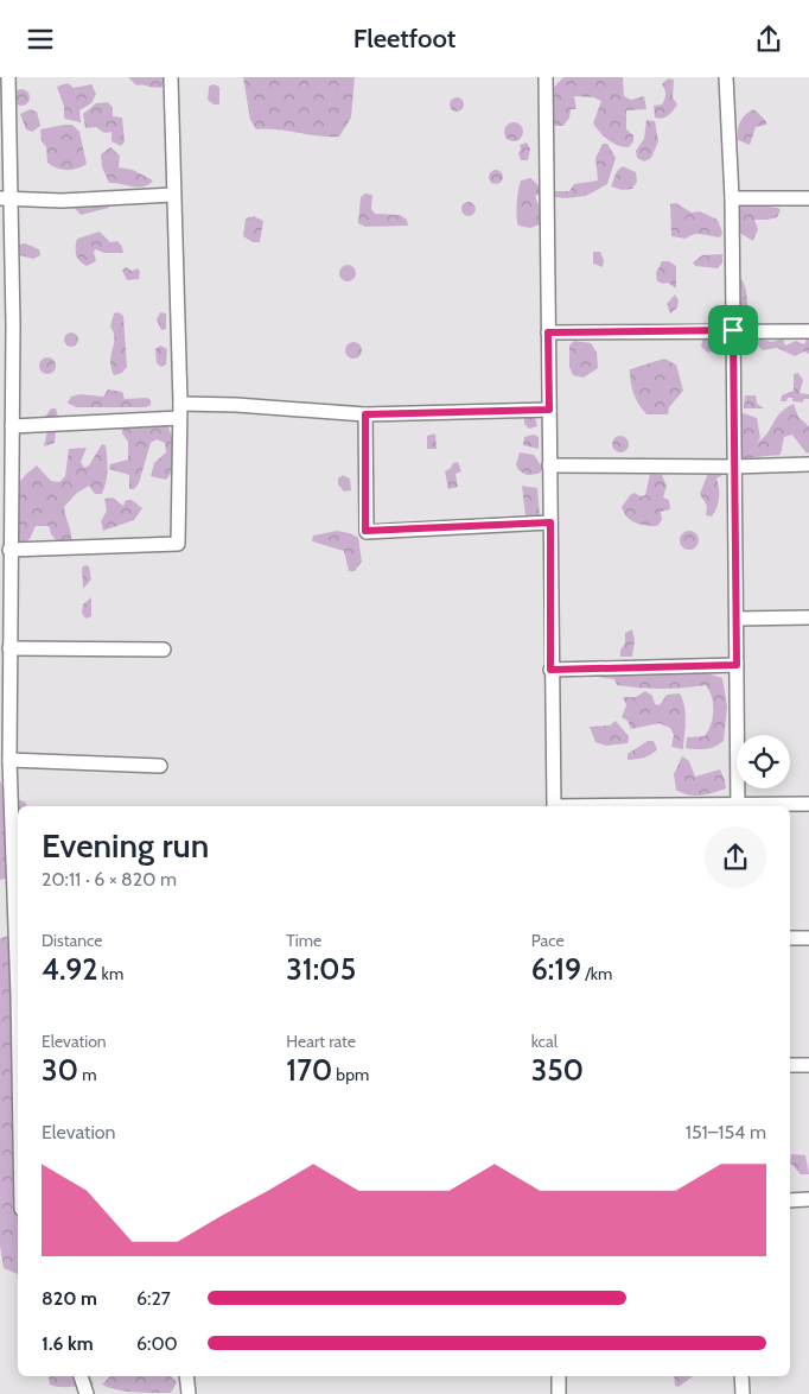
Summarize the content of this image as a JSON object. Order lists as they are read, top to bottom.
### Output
{
  "page": {
    "header": "Fleetfoot",
    "heading": ["Evening run", "20:11 · 6 × 820 m"],
    "stats": [
      ["Distance", "4.92 km"],
      ["Time", "31:05"],
      ["Pace", "6:19 /km"],
      ["Elevation", "30 m"],
      ["Heart rate", "170 bpm"],
      ["kcal", "350"]
    ],
    "chart": ["Elevation", "151–154 m"],
    "list": [
      {
        "name": "820 m",
        "note": "6:27"
      },
      {
        "name": "1.6 km",
        "note": "6:00"
      }
    ]
  }
}
